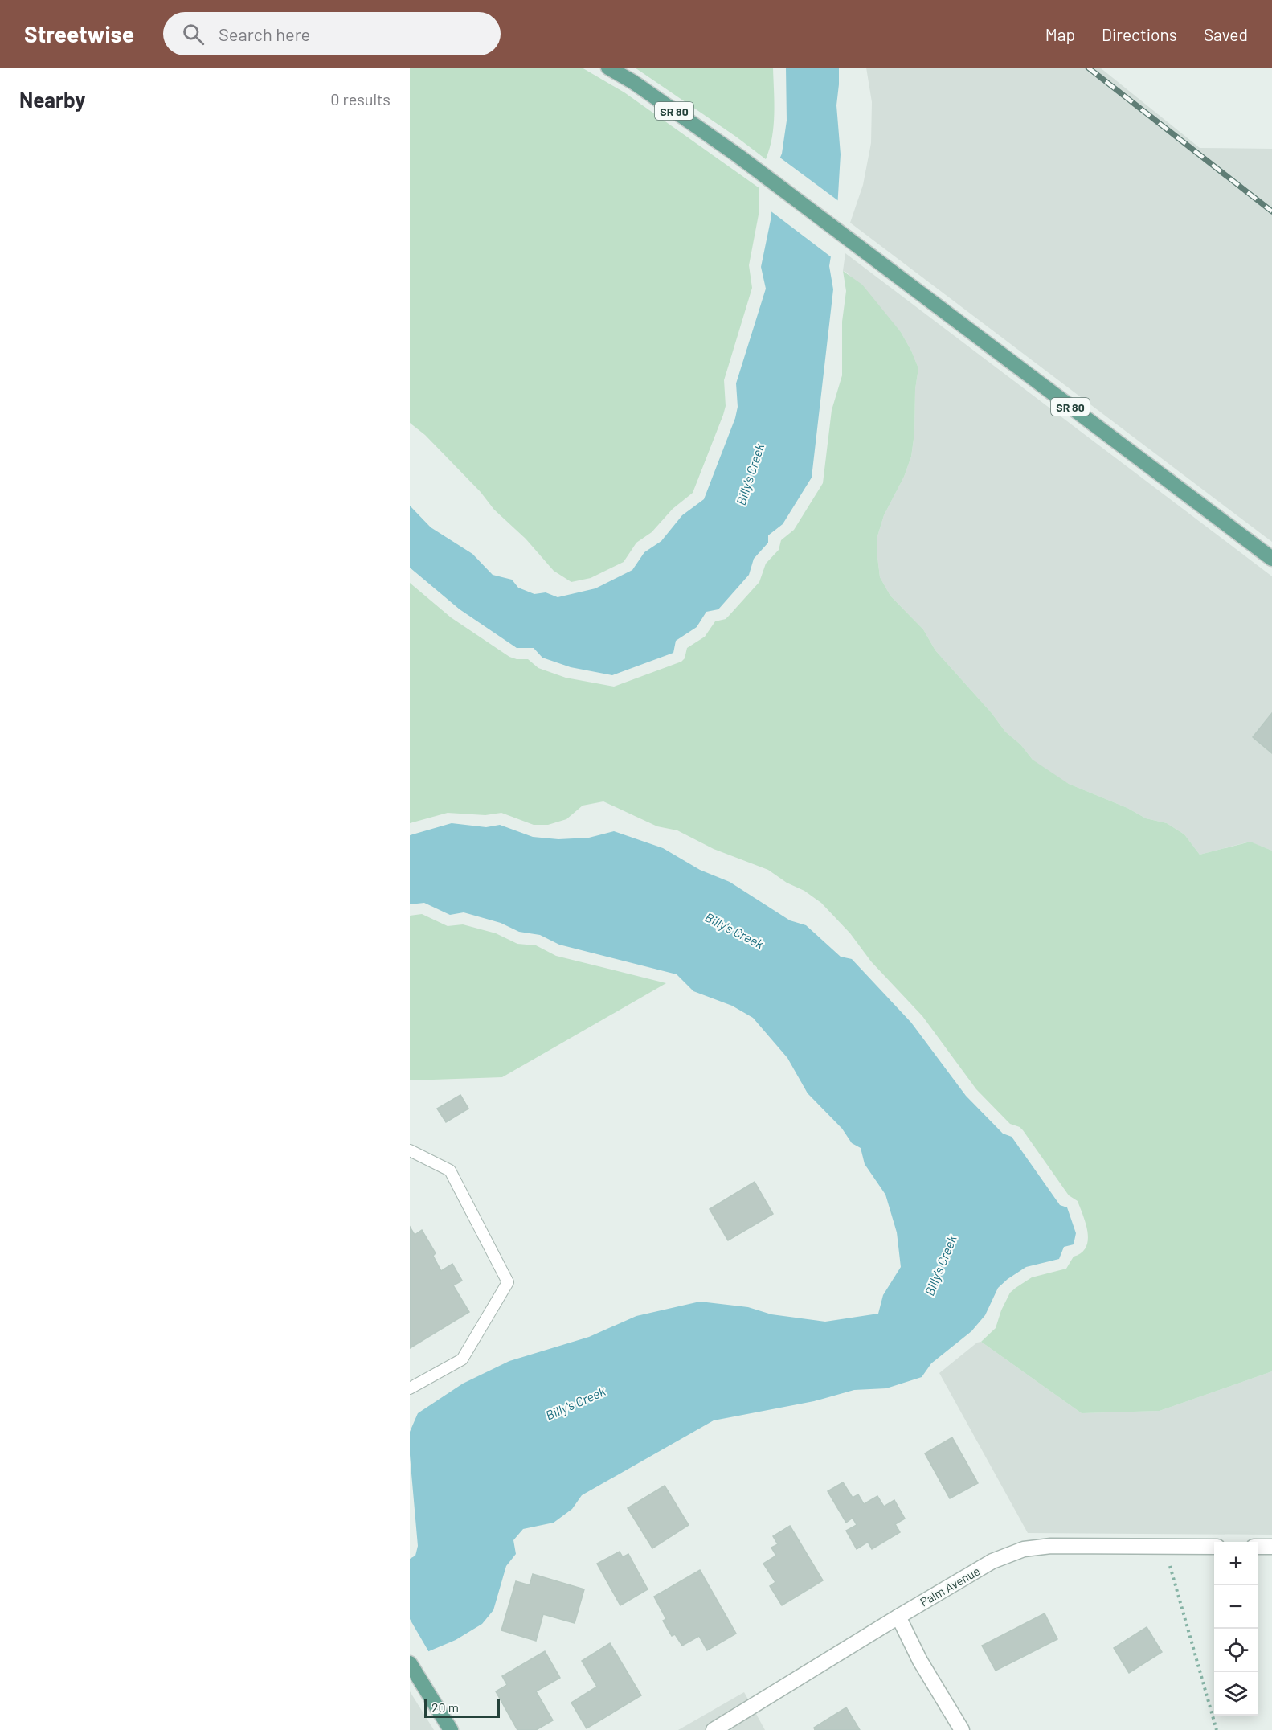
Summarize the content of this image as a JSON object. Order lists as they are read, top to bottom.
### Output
{
  "streets": {
    "main road": ["SR 80"],
    "street": ["Palm Avenue"]
  },
  "water": ["Billy's Creek"],
  "scale_bar": "20 m",
  "page": {
    "header": "Streetwise",
    "search": "Search here",
    "nav": ["Map", "Directions", "Saved"],
    "heading": ["Nearby", "0 results"],
    "map_buttons": ["+", "−"],
    "scale": "20 m"
  }
}
